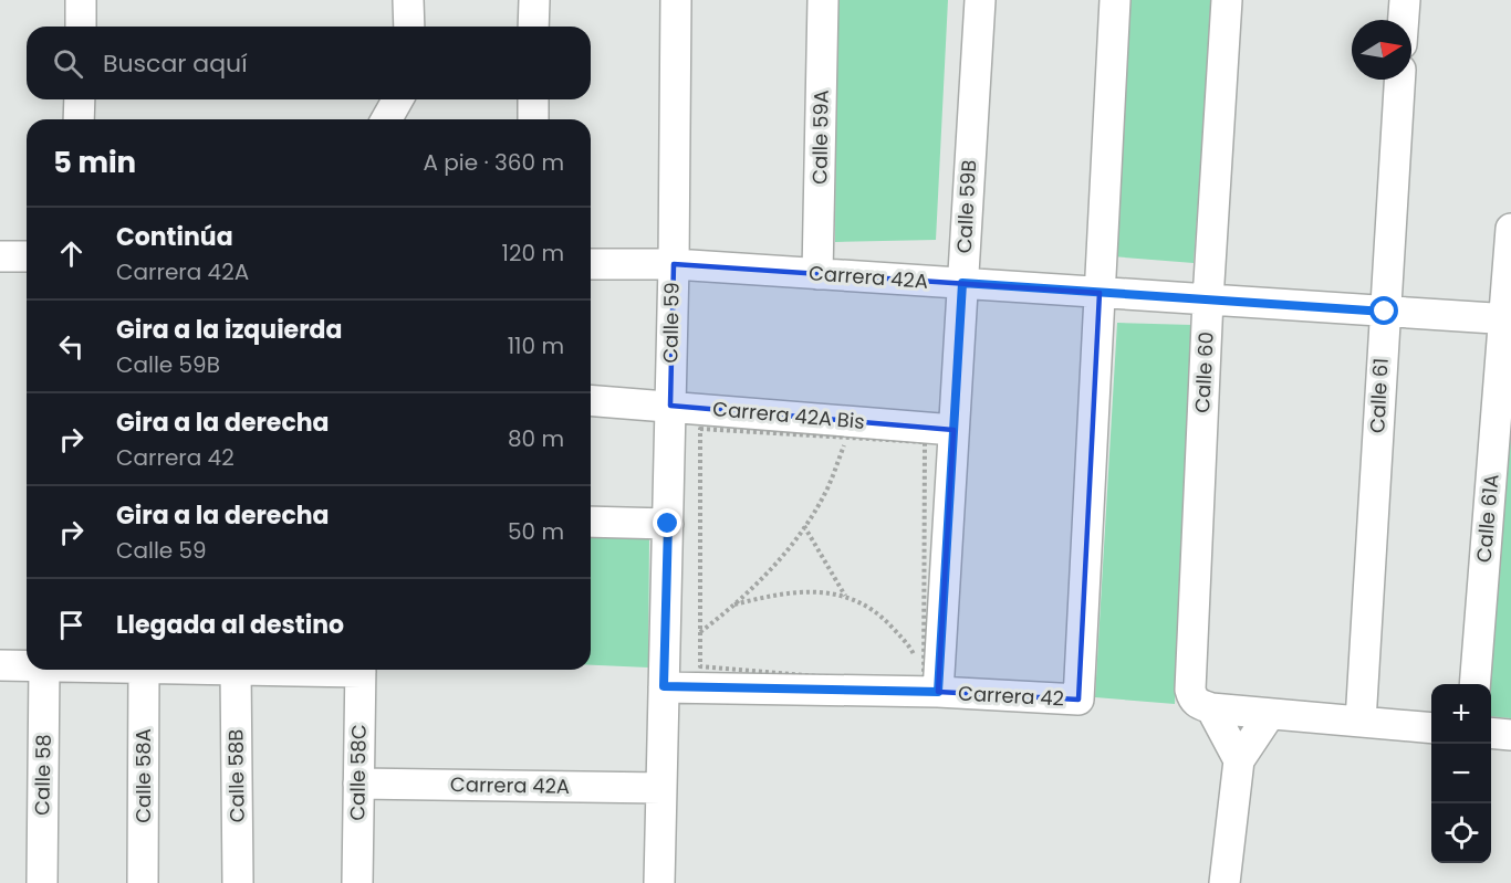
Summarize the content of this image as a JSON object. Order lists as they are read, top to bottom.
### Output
{
  "streets": {
    "street": [
      "Calle 59A",
      "Calle 59B",
      "Carrera 42A",
      "Calle 59",
      "Calle 60",
      "Calle 61",
      "Carrera 42A Bis",
      "Calle 61A",
      "Carrera 42",
      "Calle 58C",
      "Calle 58",
      "Calle 58A",
      "Calle 58B"
    ]
  },
  "crossings": [
    ["Calle 59A", "Carrera 42A"],
    ["Calle 59B", "Carrera 42A"],
    ["Calle 59B", "Carrera 42A Bis"],
    ["Calle 59B", "Carrera 42"],
    ["Carrera 42A", "Calle 59"],
    ["Carrera 42A", "Calle 60"],
    ["Carrera 42A", "Calle 61"],
    ["Carrera 42A", "Calle 61A"],
    ["Carrera 42A", "Carrera 42"],
    ["Carrera 42A", "Calle 58C"],
    ["Calle 59", "Carrera 42A Bis"],
    ["Calle 59", "Carrera 42"]
  ],
  "north": "right",
  "page": {
    "search": "Buscar aquí",
    "heading": ["5 min", "A pie · 360 m"],
    "list": [
      ["Continúa", "Carrera 42A", "120 m"],
      ["Gira a la izquierda", "Calle 59B", "110 m"],
      ["Gira a la derecha", "Carrera 42", "80 m"],
      ["Gira a la derecha", "Calle 59", "50 m"],
      "Llegada al destino"
    ],
    "map_buttons": ["+", "−"]
  }
}
